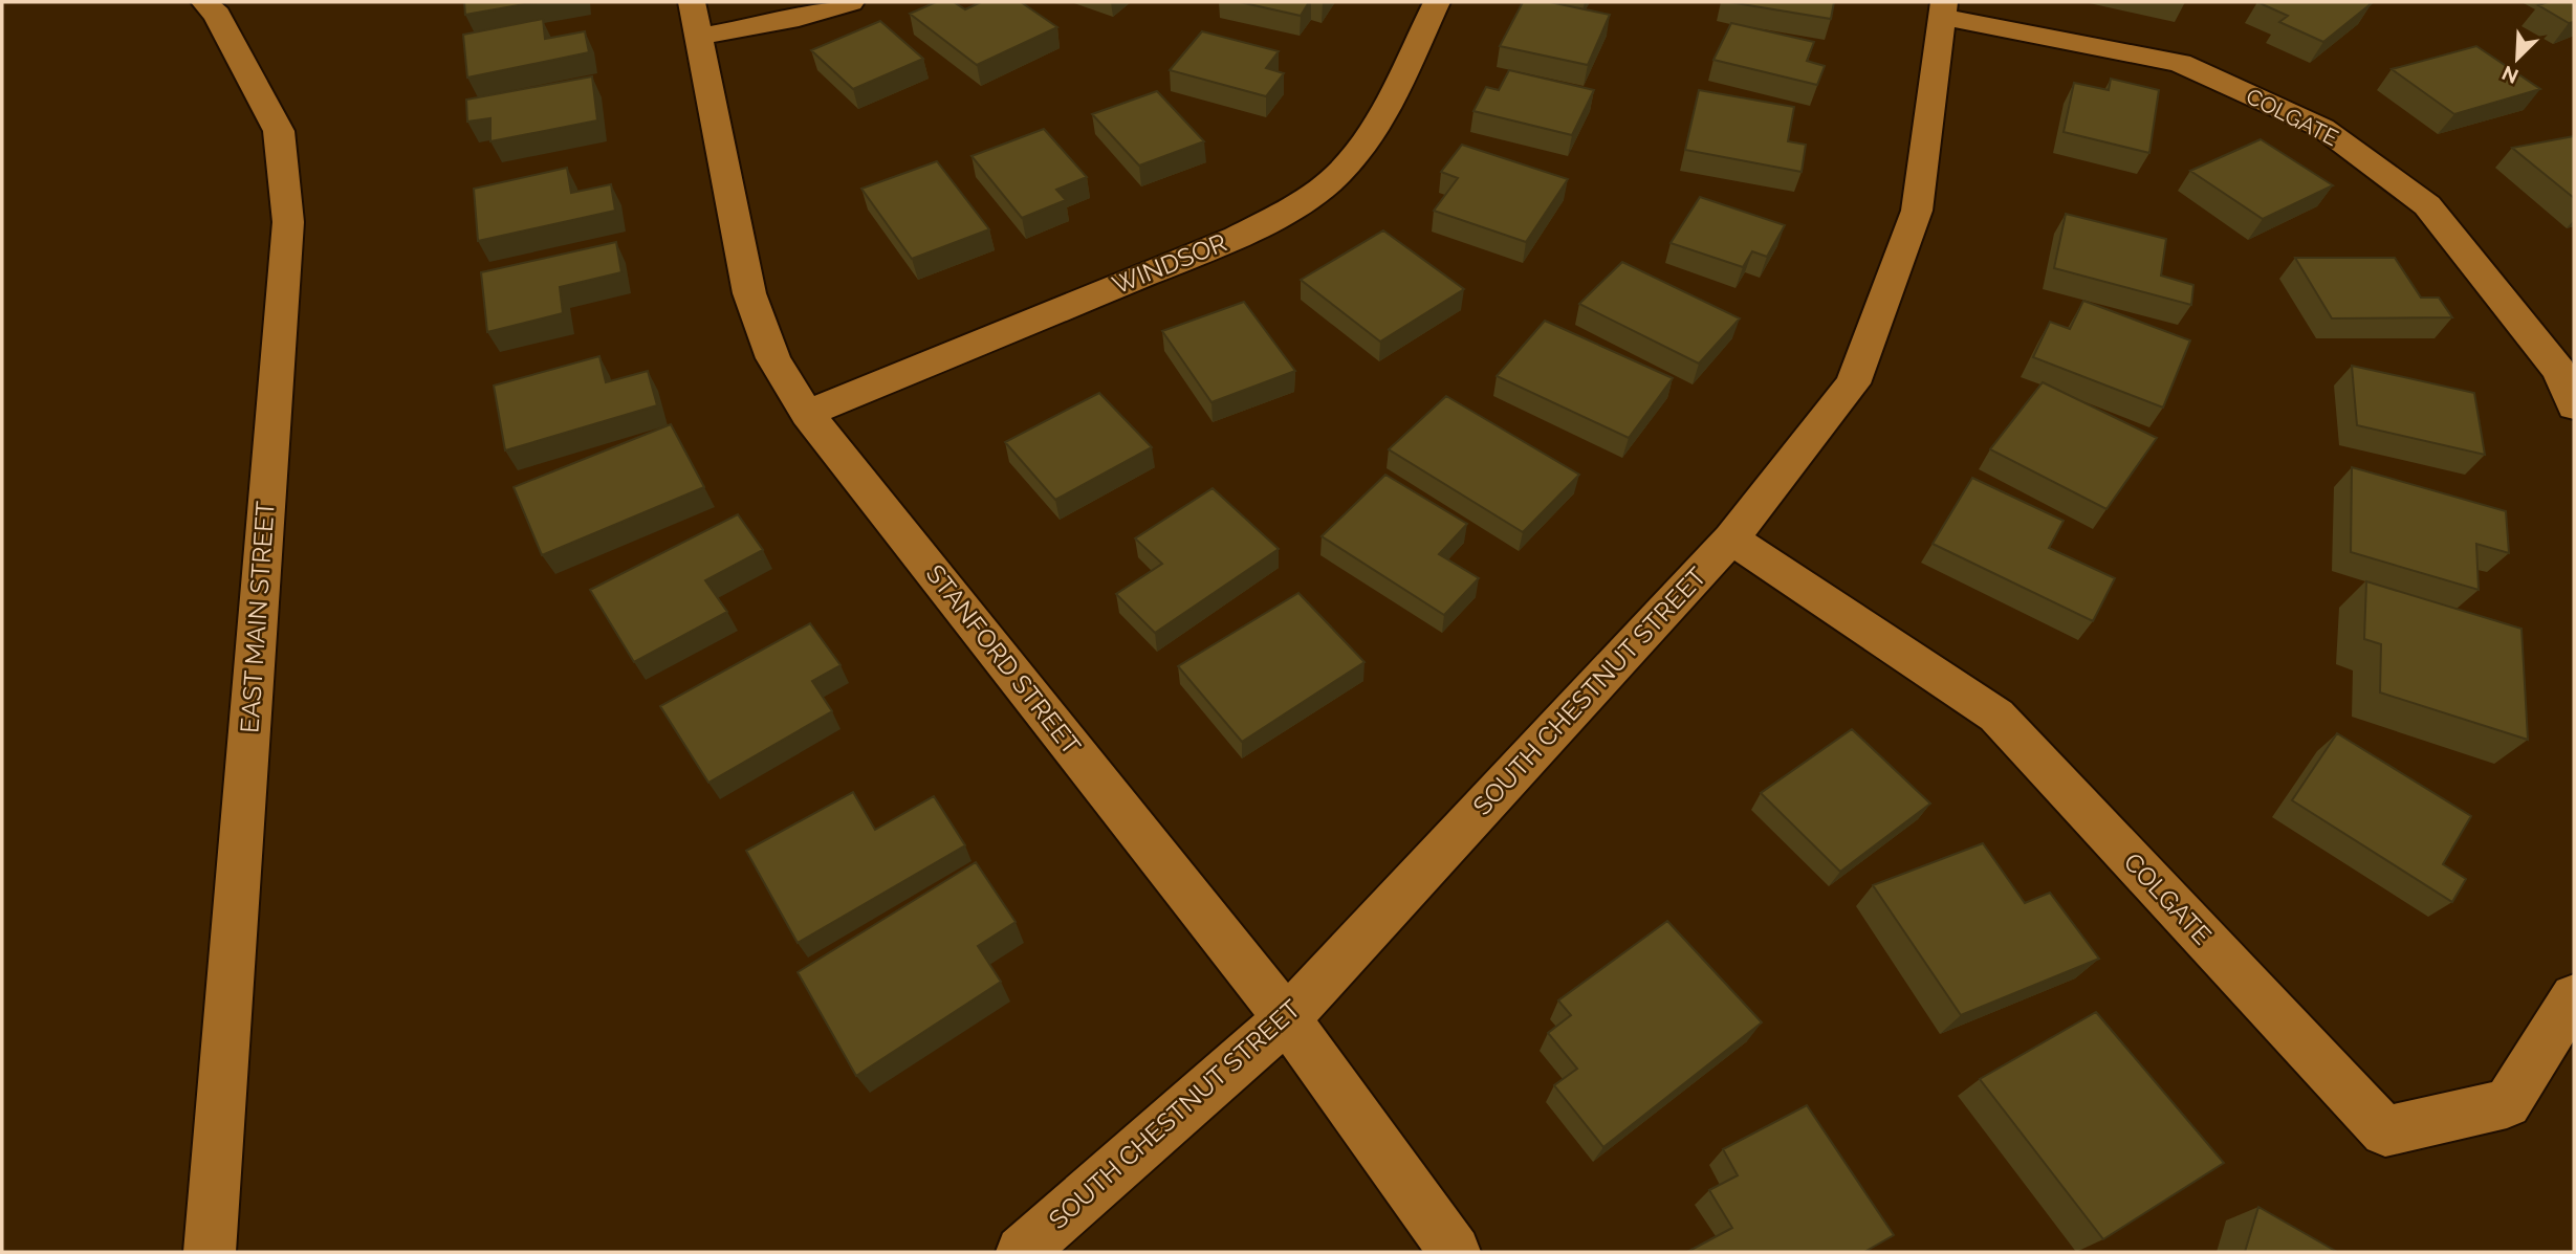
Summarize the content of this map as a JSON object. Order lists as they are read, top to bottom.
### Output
{
  "streets": {
    "street": [
      "COLGATE",
      "WINDSOR",
      "EAST MAIN STREET",
      "STANFORD STREET",
      "SOUTH CHESTNUT STREET"
    ]
  },
  "crossings": [
    ["COLGATE", "SOUTH CHESTNUT STREET"],
    ["WINDSOR", "STANFORD STREET"],
    ["STANFORD STREET", "SOUTH CHESTNUT STREET"]
  ],
  "north": "bottom left"
}
